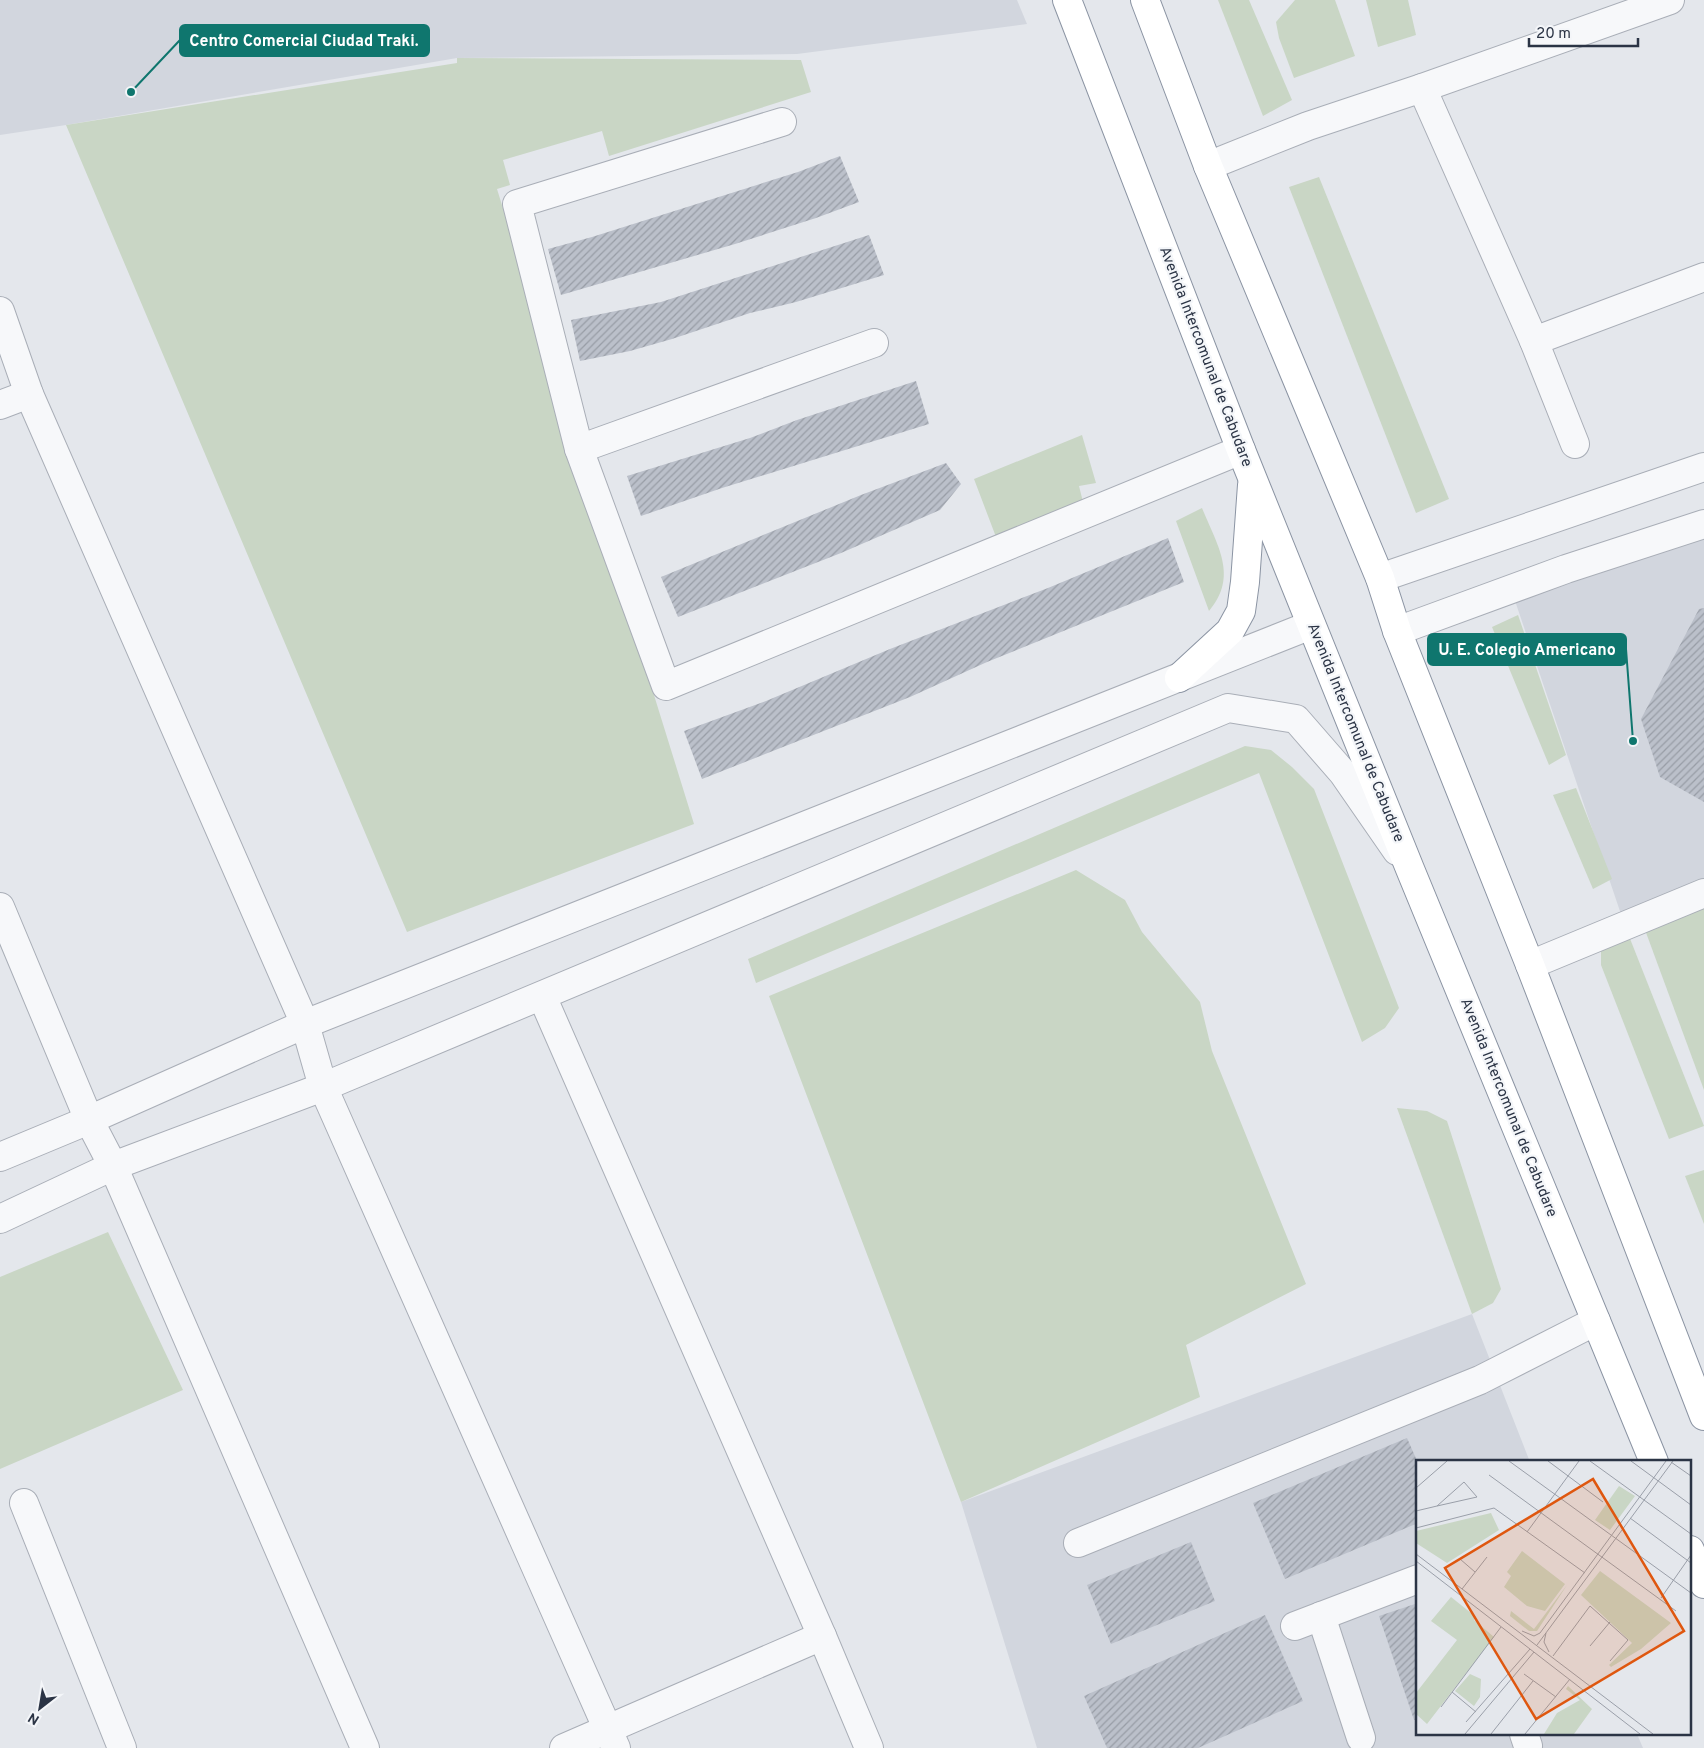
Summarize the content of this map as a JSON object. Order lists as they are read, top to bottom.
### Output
{
  "streets": {
    "highway": ["Avenida Intercomunal de Cabudare"]
  },
  "places": ["Centro Comercial Ciudad Traki.", "U. E. Colegio Americano"],
  "scale_bar": "20 m",
  "north": "bottom left"
}
